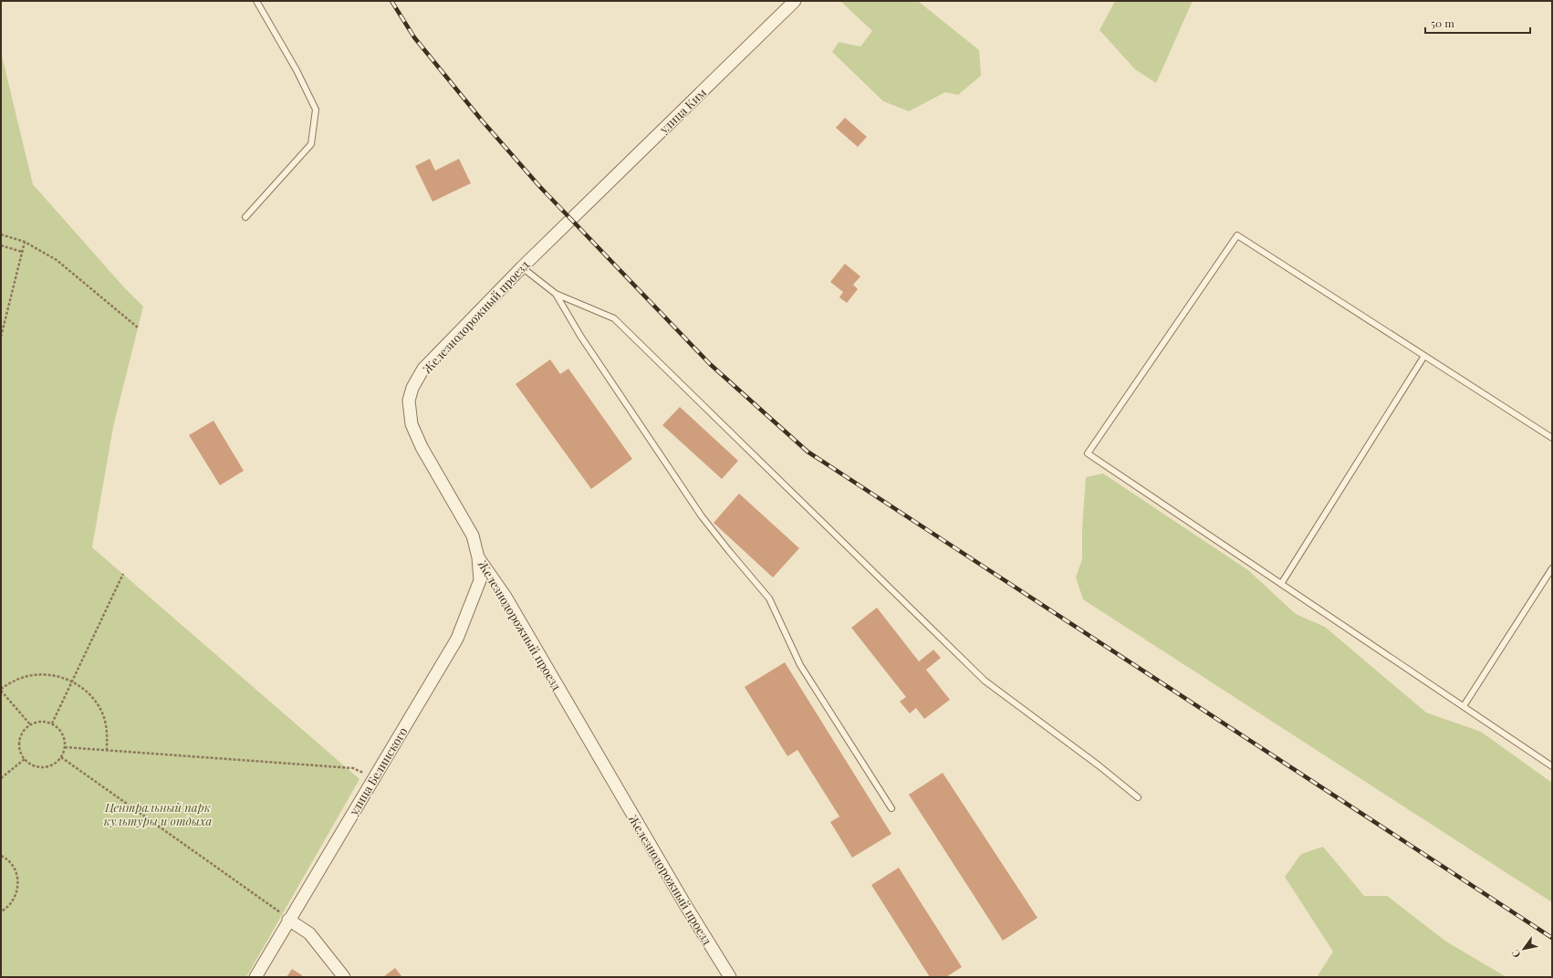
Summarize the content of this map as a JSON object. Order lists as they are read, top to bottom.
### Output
{
  "streets": {
    "street": ["улица Ким", "Железнодорожный проезд", "улица Белинского"]
  },
  "crossings": [
    ["улица Ким", "Железнодорожный проезд"],
    ["Железнодорожный проезд", "улица Белинского"]
  ],
  "parks": ["Центральный парк культуры и отдыха"],
  "scale_bar": "50 m",
  "north": "bottom left"
}
